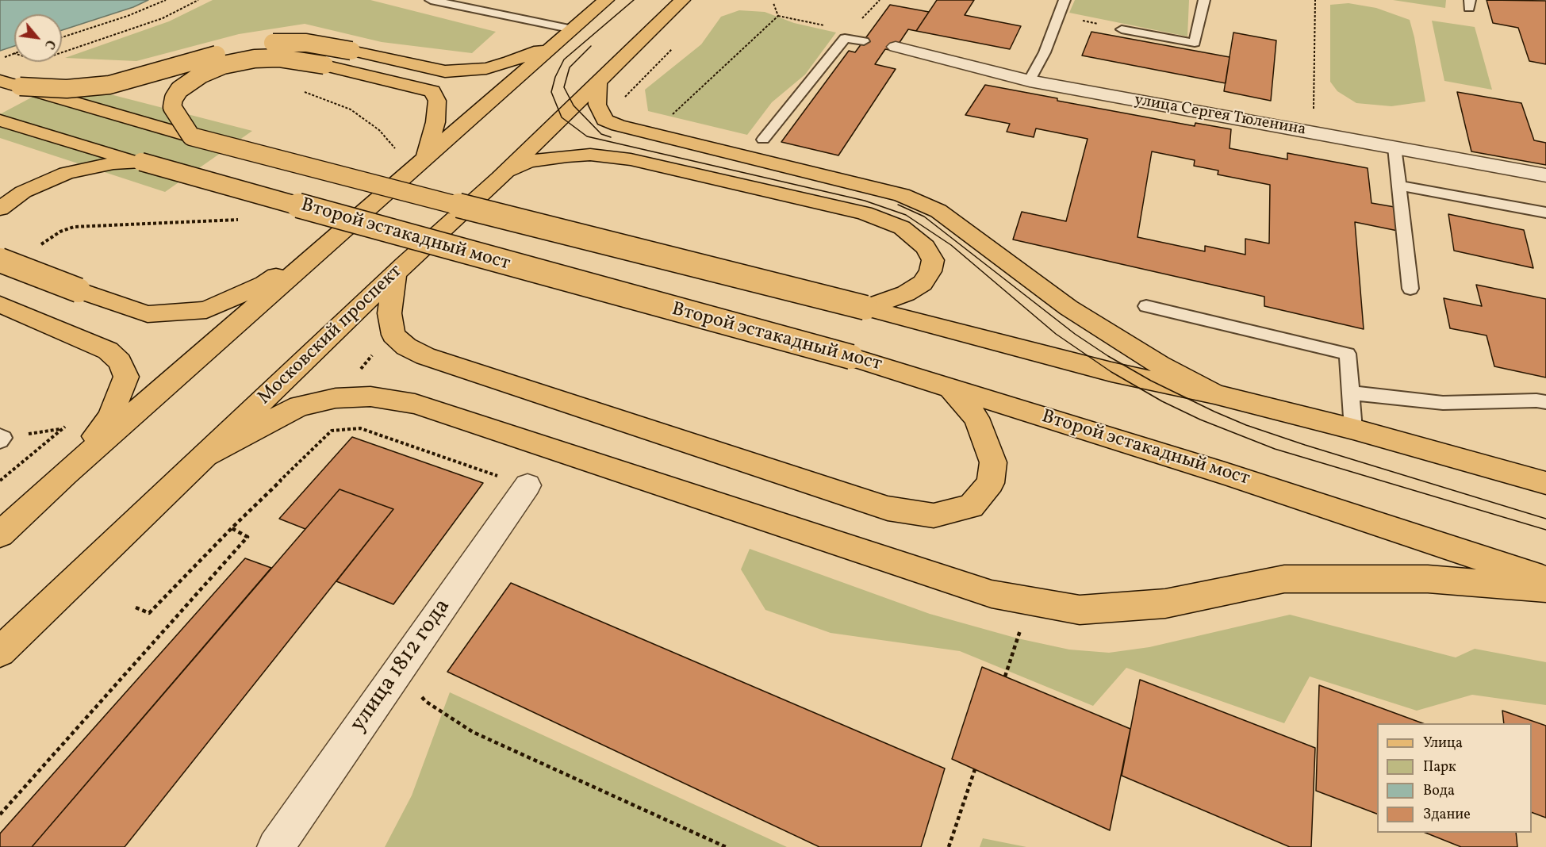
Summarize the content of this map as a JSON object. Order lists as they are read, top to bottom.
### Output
{
  "streets": {
    "main road": ["Второй эстакадный мост", "Московский проспект"],
    "street": ["улица Сергея Тюленина", "улица 1812 года"]
  },
  "legend": [
    "Улица",
    "Парк",
    "Вода",
    "Здание"
  ],
  "north": "bottom right"
}
